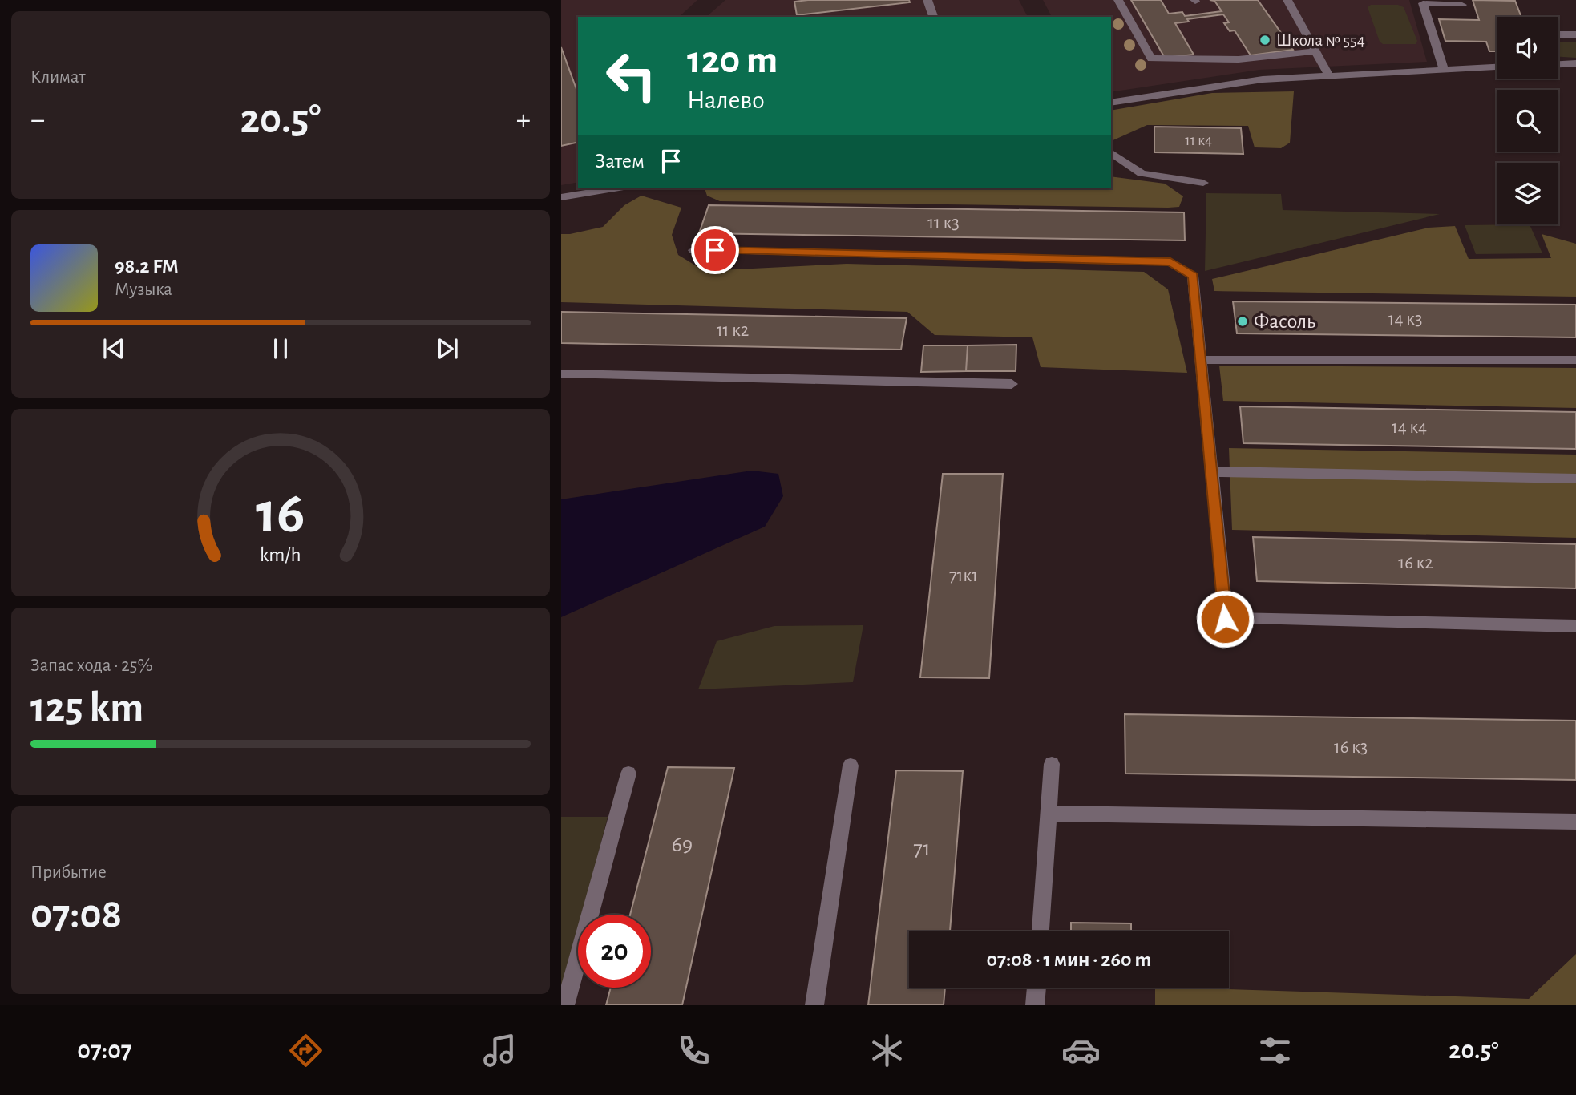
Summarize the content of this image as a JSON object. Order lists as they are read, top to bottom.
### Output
{
  "places": ["Школа № 554", "Фасоль"],
  "house_numbers": [
    "11 к4",
    "11 к3",
    "14 к3",
    "11 к2",
    "14 к4",
    "16 к2",
    "71к1",
    "16 к3",
    "69",
    "71"
  ],
  "page": {
    "tile": [
      "Климат",
      ["Запас хода · 25%", "125 km"],
      ["Прибытие", "07:08"]
    ],
    "turn": ["120 m", "Налево"],
    "heat": ["−", "20.5°", "+"],
    "then": "Затем",
    "song": ["98.2 FM", "Музыка"],
    "limit": "20",
    "trip": "07:08 · 1 мин · 260 m",
    "tabs": ["07:07", "20.5°"],
    "gauge": ["16", "km/h"]
  }
}
